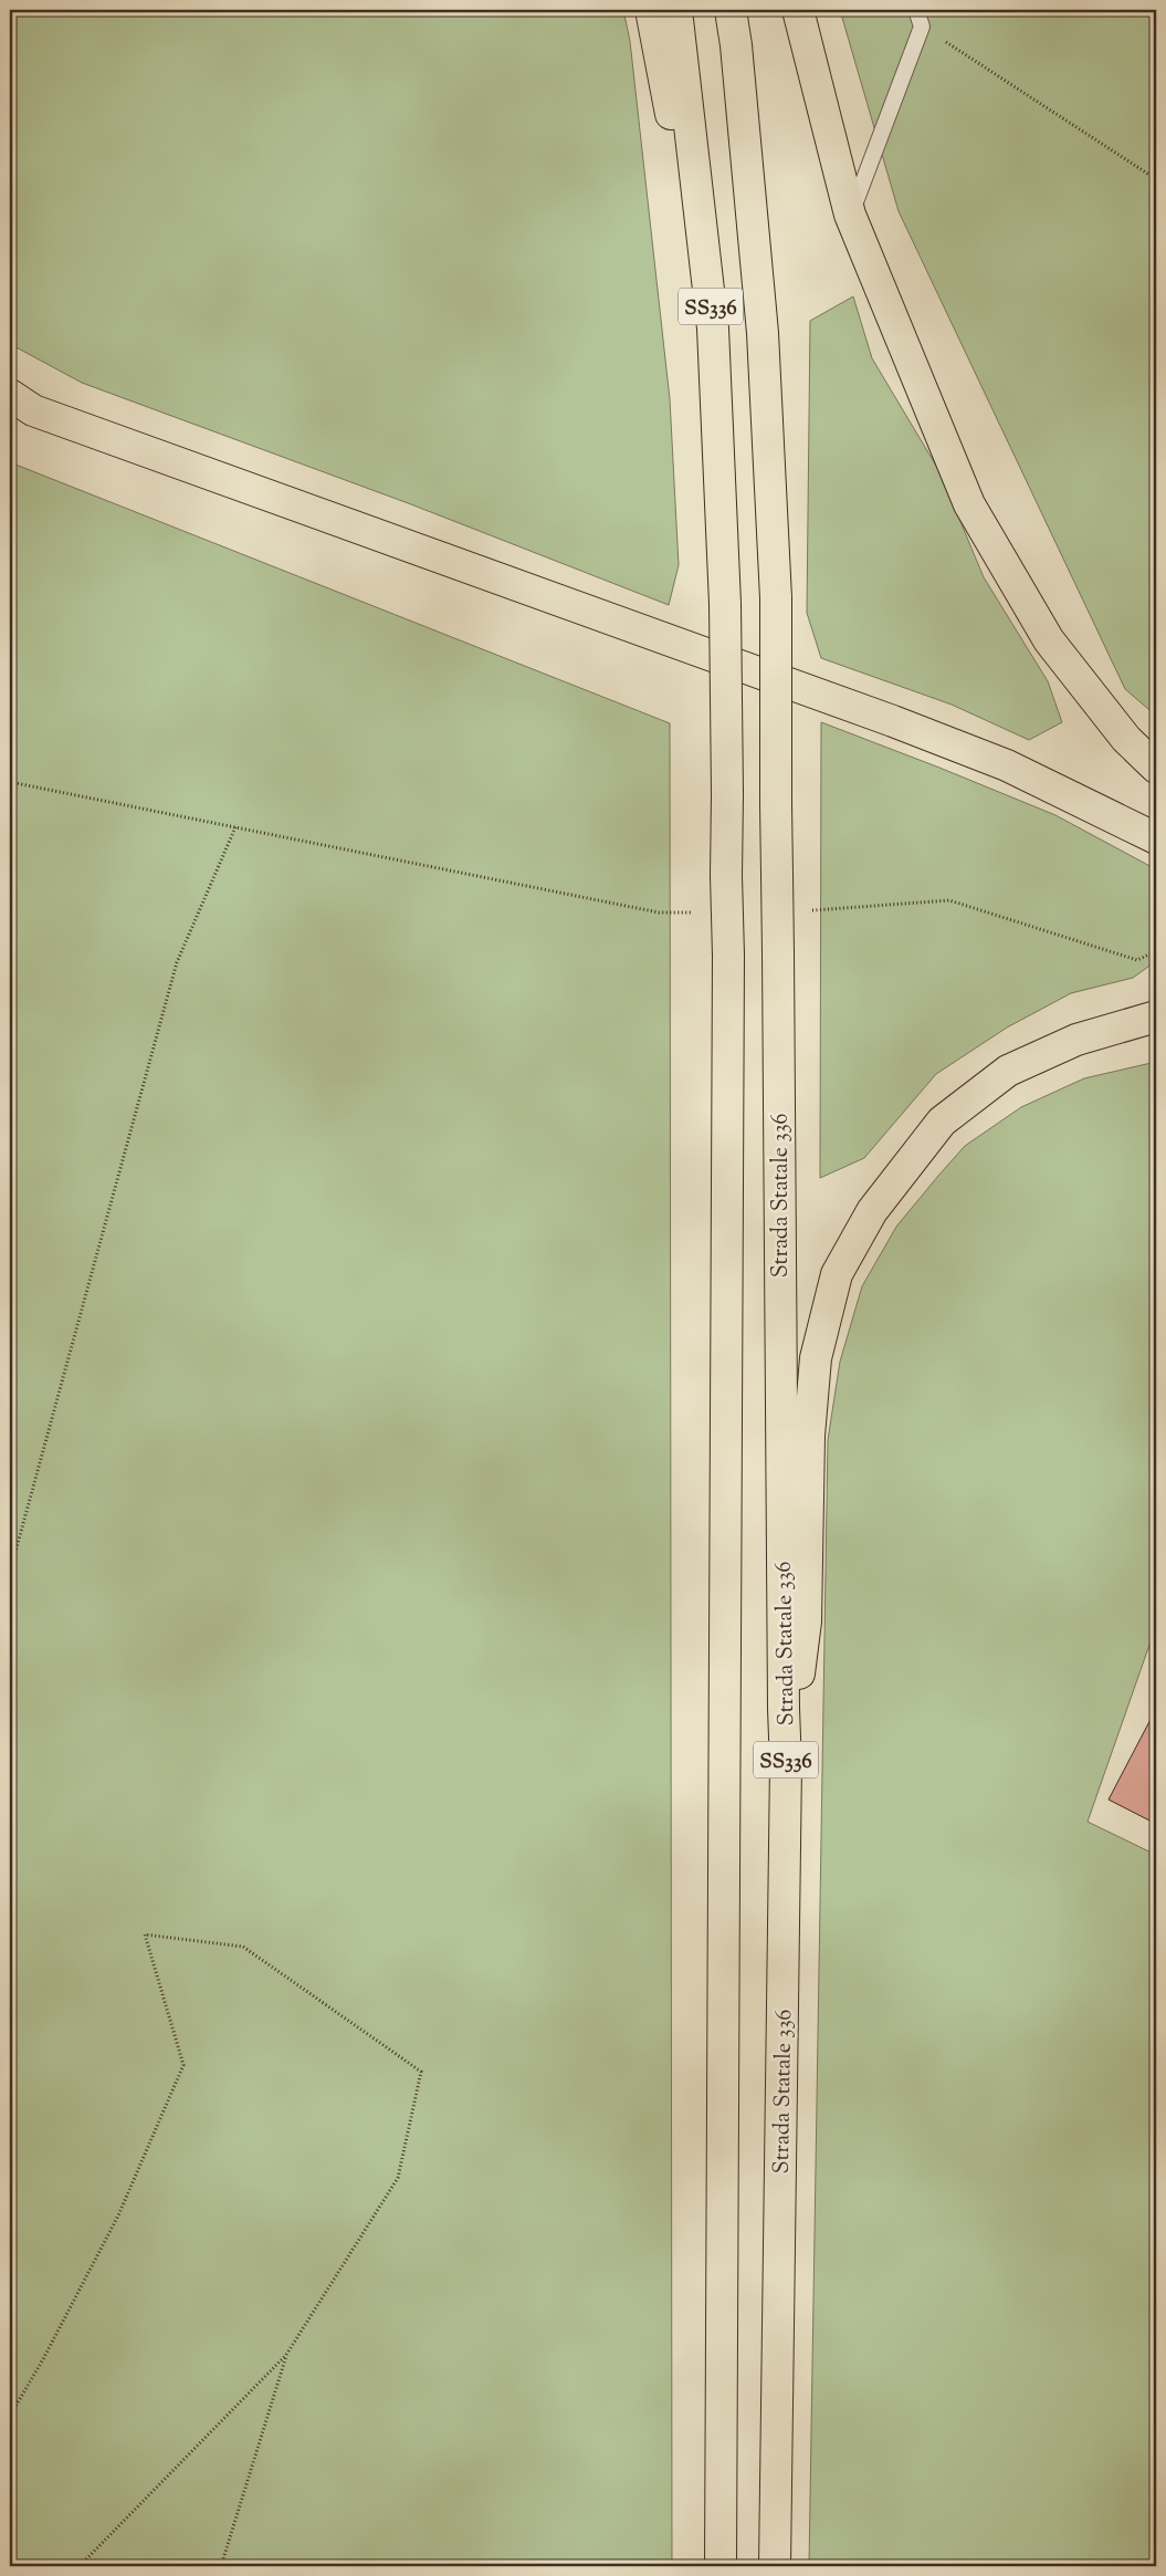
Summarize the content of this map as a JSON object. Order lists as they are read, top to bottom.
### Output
{
  "streets": {
    "highway": ["SS336", "Strada Statale 336"]
  }
}
